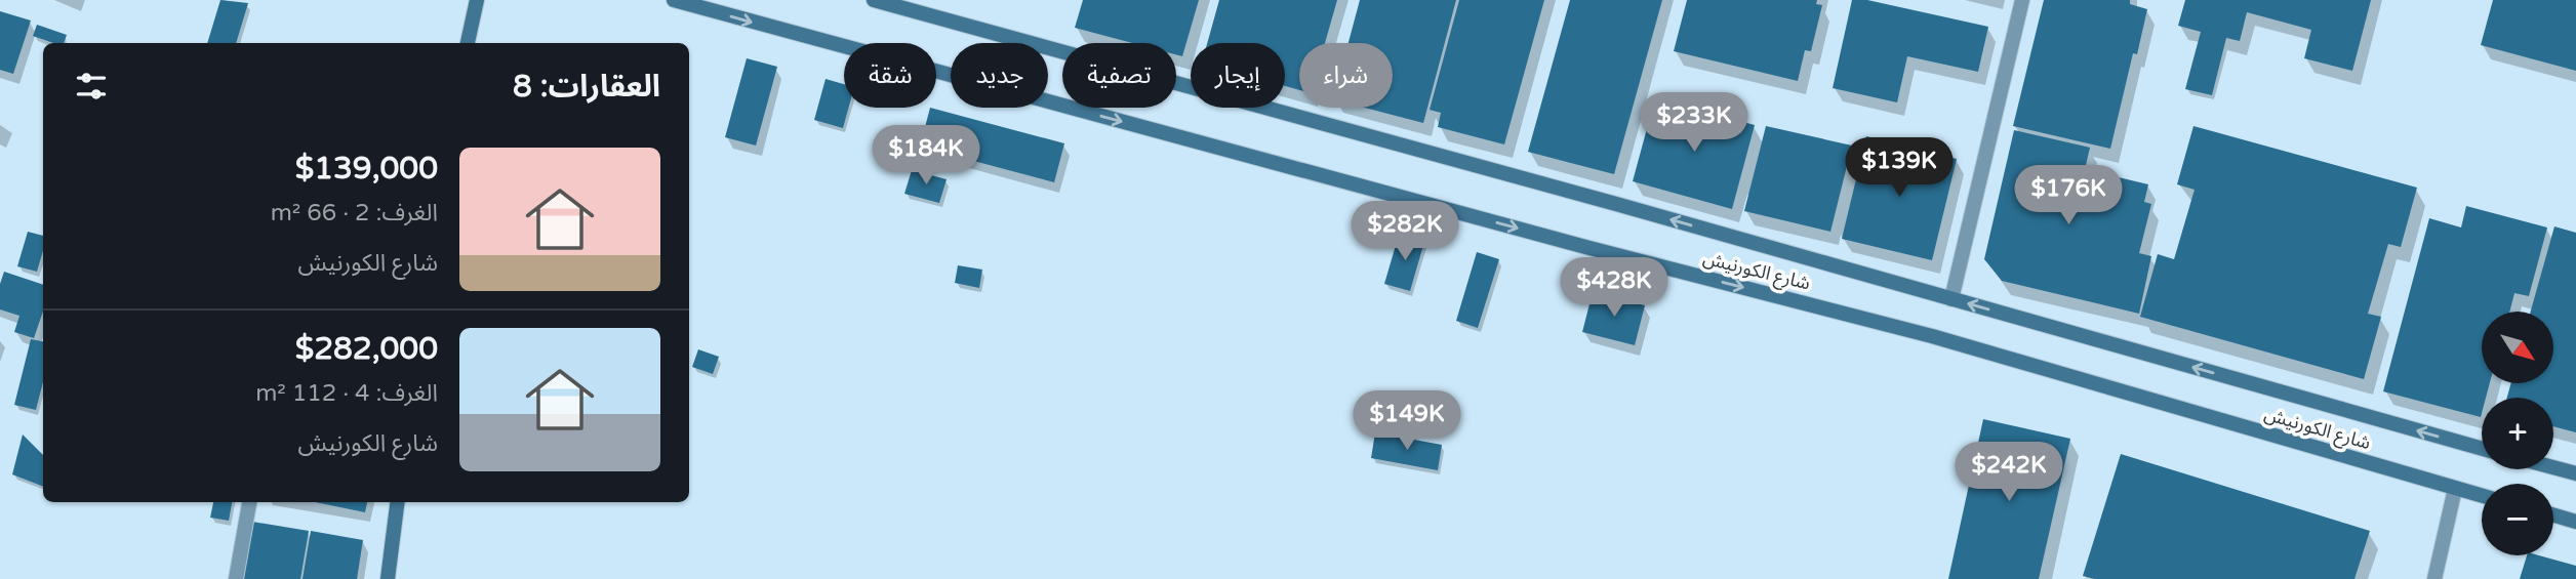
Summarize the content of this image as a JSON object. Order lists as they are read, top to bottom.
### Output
{
  "streets": {
    "main road": ["شارع الكورنيش"]
  },
  "north": "bottom right",
  "page": {
    "chip": [
      "شراء",
      "إيجار",
      "تصفية",
      "جديد",
      "شقة"
    ],
    "heading": "العقارات: 8",
    "price": [
      "$233K",
      "$184K",
      "$139K",
      "$176K",
      "$282K",
      "$428K",
      "$149K",
      "$242K"
    ],
    "list": [
      {
        "name": "$139,000",
        "note": "الغرف: 2 · 66 m² · شارع الكورنيش"
      },
      {
        "name": "$282,000",
        "note": "الغرف: 4 · 112 m² · شارع الكورنيش"
      }
    ],
    "map_buttons": ["+", "−"]
  }
}
